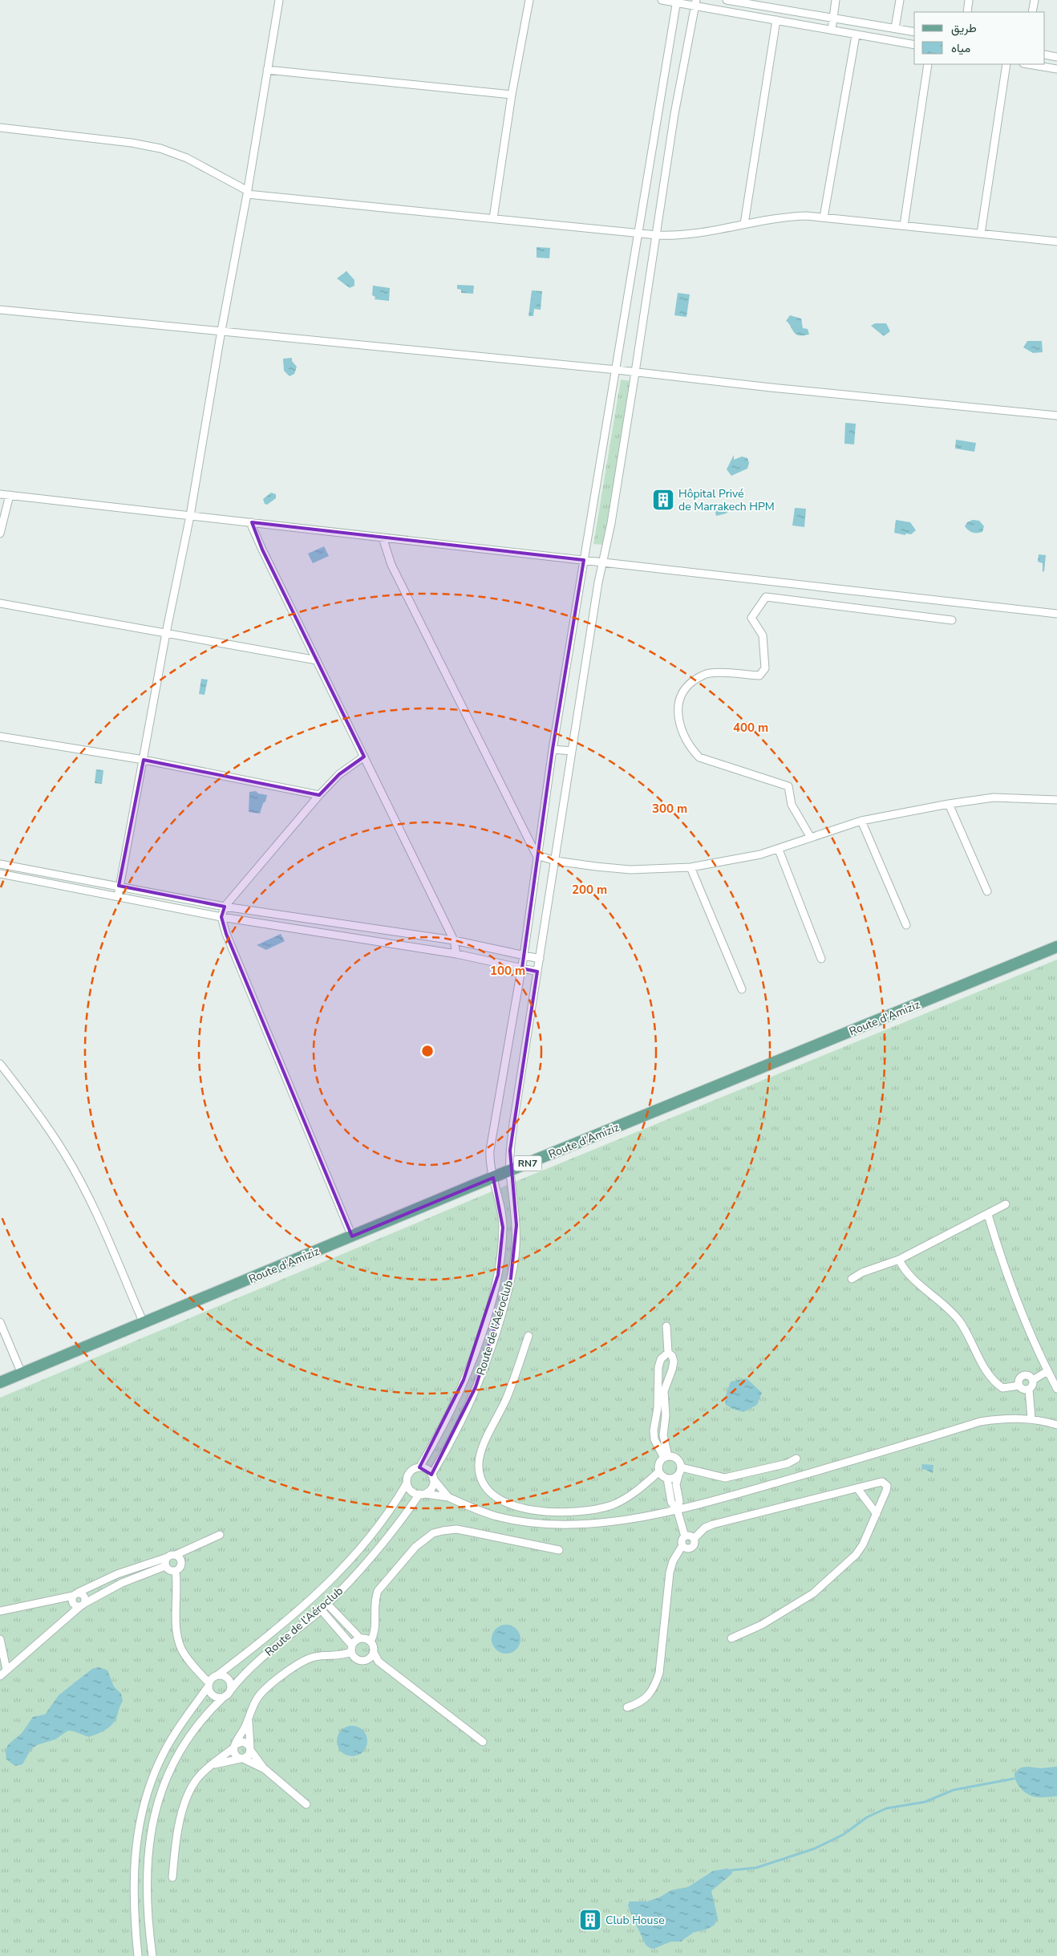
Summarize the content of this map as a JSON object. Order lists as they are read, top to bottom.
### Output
{
  "streets": {
    "main road": ["Route d'Amiziz", "RN7"],
    "street": ["Route de l’Aéroclub"]
  },
  "crossings": [
    ["Route d'Amiziz", "Route de l’Aéroclub"]
  ],
  "places": {
    "building": ["Hôpital Privé de Marrakech HPM", "Club House"]
  },
  "legend": ["طريق", "مياه"],
  "rings": [
    "400 m",
    "300 m",
    "200 m",
    "100 m"
  ]
}
